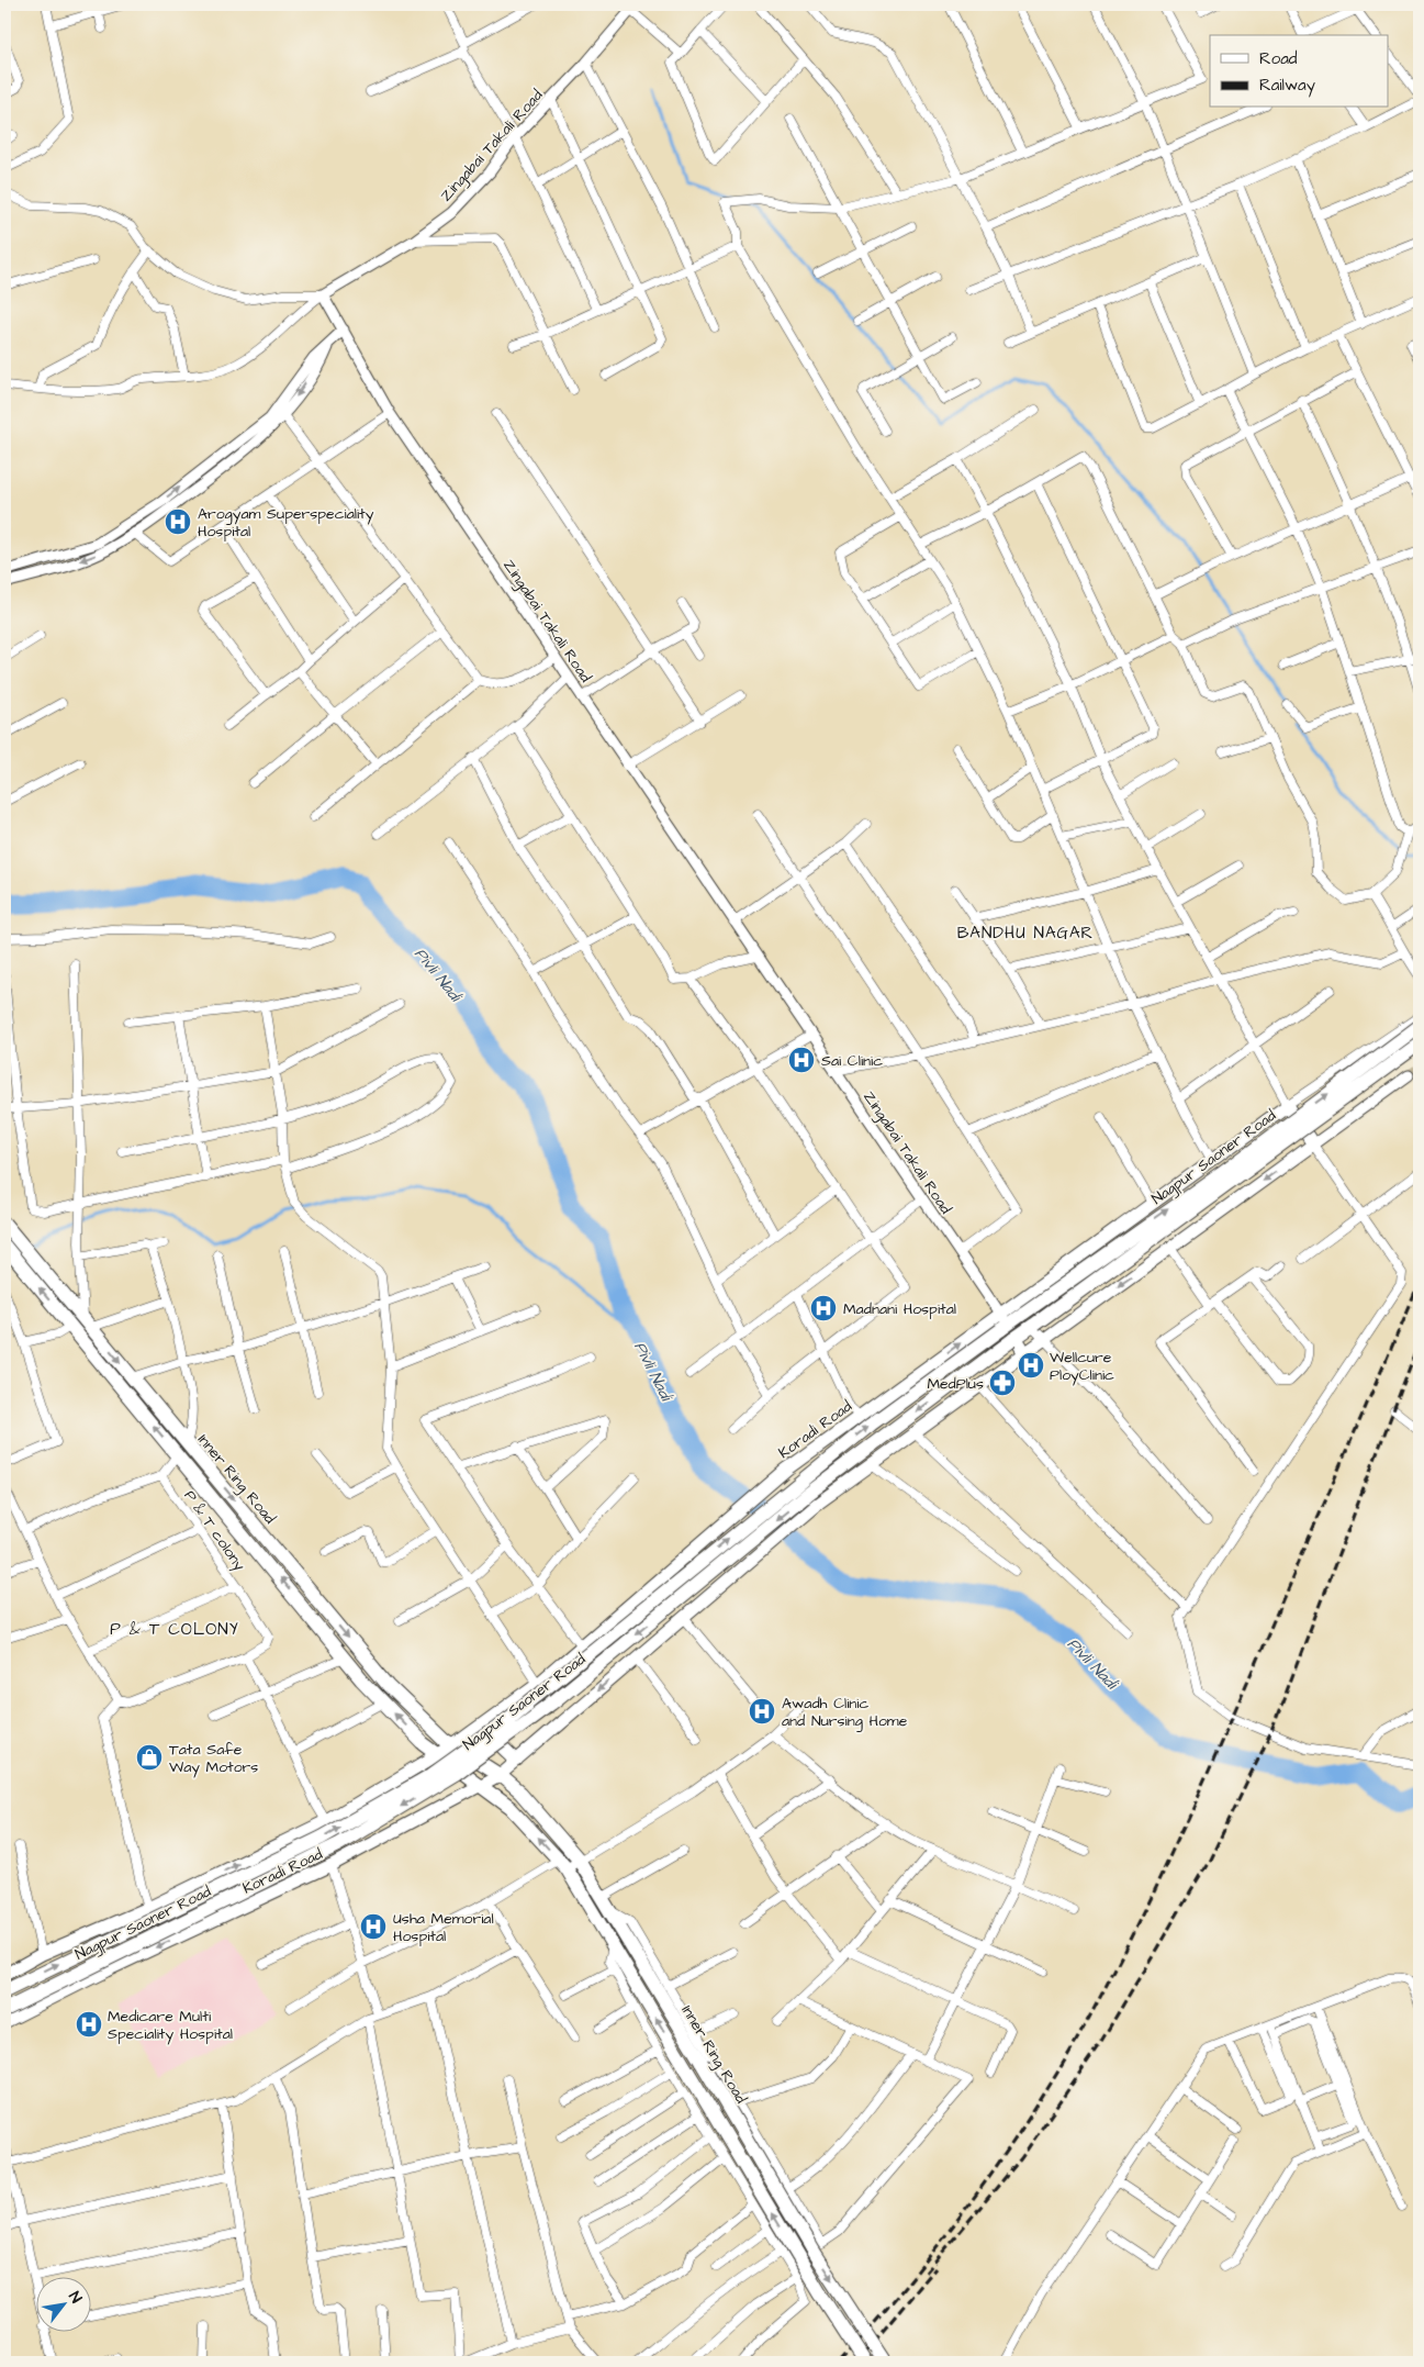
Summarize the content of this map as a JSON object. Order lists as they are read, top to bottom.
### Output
{
  "streets": {
    "highway": ["Nagpur Saoner Road", "Koradi Road", "Inner Ring Road"],
    "street": ["Zingabai Takali Road", "P & T colony"]
  },
  "crossings": [
    ["Zingabai Takali Road", "Nagpur Saoner Road"],
    ["Zingabai Takali Road", "Koradi Road"],
    ["Nagpur Saoner Road", "Koradi Road"],
    ["Koradi Road", "Inner Ring Road"]
  ],
  "districts": ["BANDHU NAGAR", "P & T COLONY"],
  "water": ["Pivli Nadi"],
  "places": {
    "hospital": [
      "Arogyam Superspeciality Hospital",
      "Sai Clinic",
      "Madnani Hospital",
      "Wellcure PloyClinic",
      "Awadh Clinic and Nursing Home",
      "Usha Memorial Hospital",
      "Medicare Multi Speciality Hospital"
    ],
    "pharmacy": ["MedPlus"],
    "shop": ["Tata Safe Way Motors"]
  },
  "legend": ["Road", "Railway"],
  "north": "top right"
}
